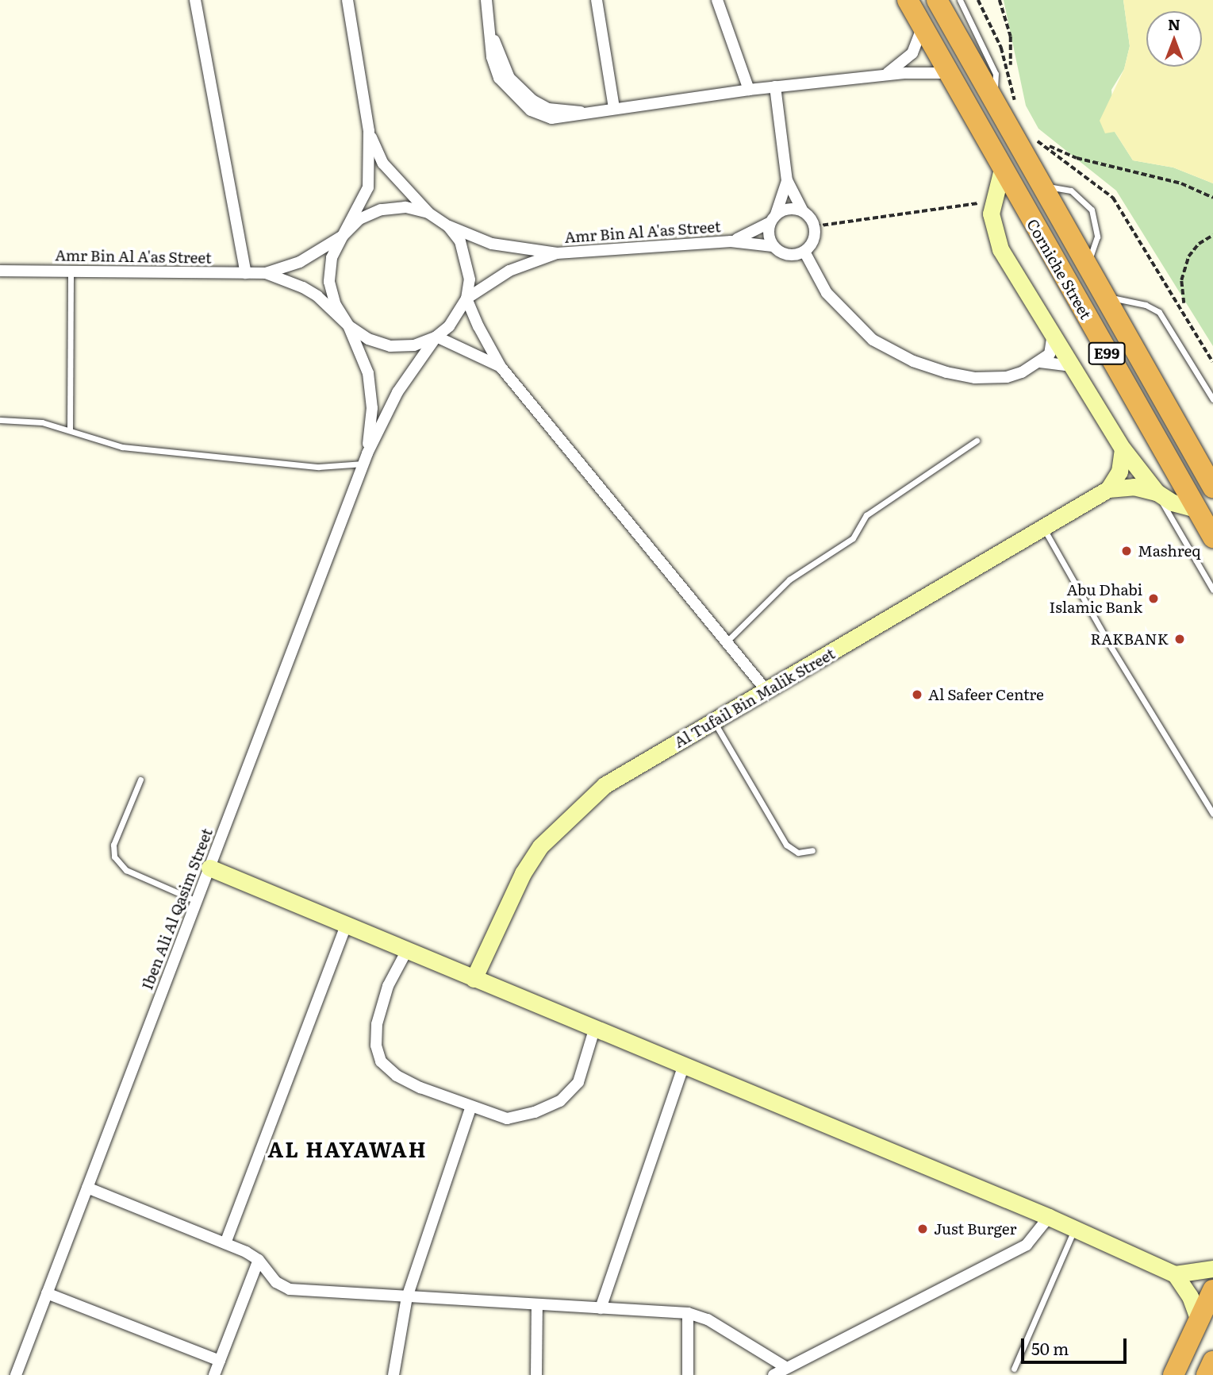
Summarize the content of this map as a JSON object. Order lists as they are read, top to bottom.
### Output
{
  "streets": {
    "highway": ["Corniche Street", "E99"],
    "street": ["Amr Bin Al A'as Street", "Al Tufail Bin Malik Street", "Iben Ali Al Qasim Street"]
  },
  "crossings": [
    ["Amr Bin Al A'as Street", "Iben Ali Al Qasim Street"]
  ],
  "districts": ["AL HAYAWAH"],
  "places": [
    "Mashreq",
    "Abu Dhabi Islamic Bank",
    "RAKBANK",
    "Al Safeer Centre",
    "Just Burger"
  ],
  "scale_bar": "50 m",
  "north": "top"
}
